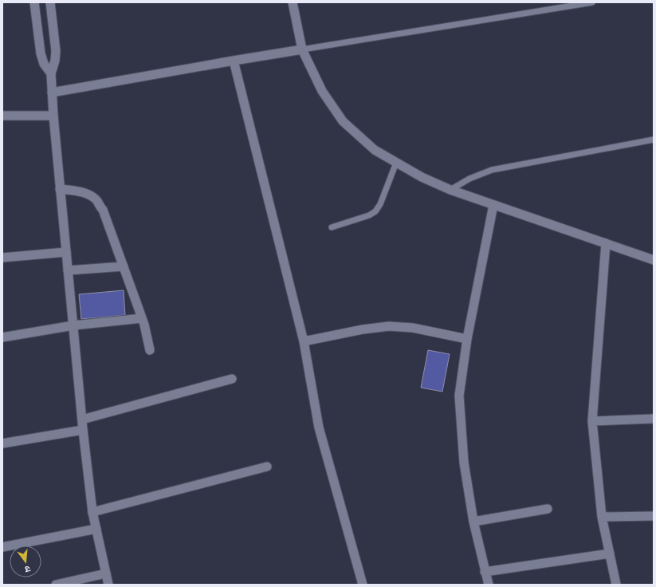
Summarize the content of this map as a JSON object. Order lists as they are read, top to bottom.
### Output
{
  "north": "bottom"
}
